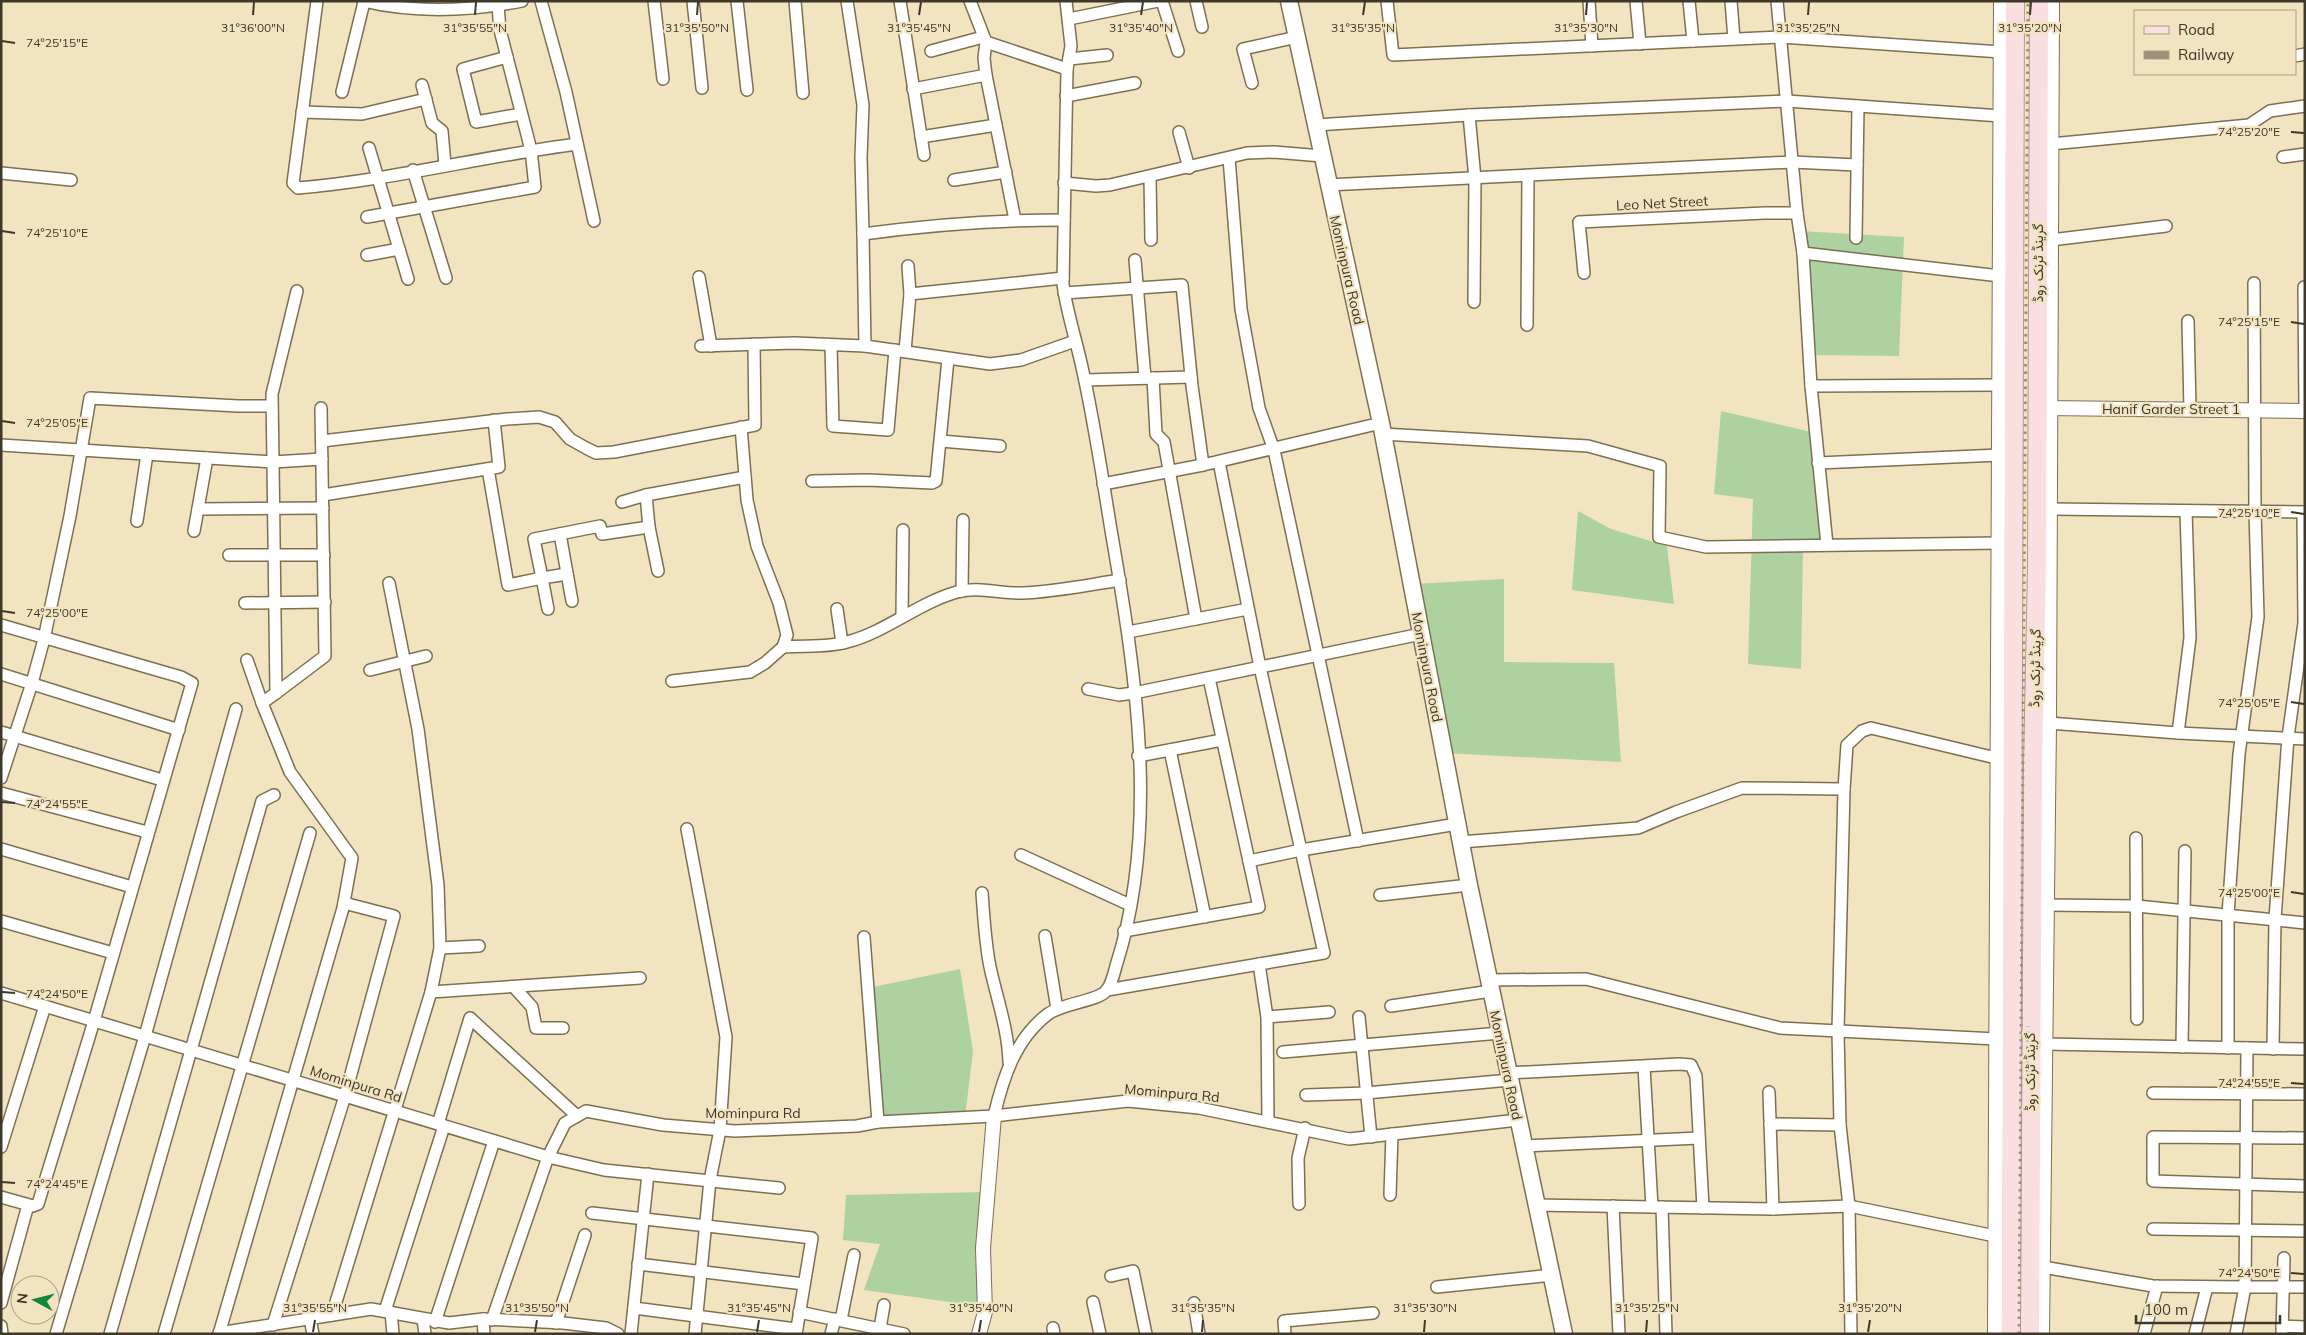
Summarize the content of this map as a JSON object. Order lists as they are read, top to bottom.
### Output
{
  "streets": {
    "main road": ["گرینڈ ٹرنک روڈ", "Mominpura Road"],
    "street": ["Leo Net Street", "Hanif Garder Street 1", "Mominpura Rd"]
  },
  "crossings": [
    ["گرینڈ ٹرنک روڈ", "Hanif Garder Street 1"],
    ["Mominpura Road", "Mominpura Rd"]
  ],
  "legend": ["Road", "Railway"],
  "scale_bar": "100 m",
  "north": "left",
  "coordinates": [
    "31°35'45\"N",
    "31°35'35\"N",
    "31°35'20\"N",
    "31°36'00\"N",
    "31°35'55\"N",
    "31°35'50\"N",
    "31°35'40\"N",
    "31°35'30\"N",
    "31°35'25\"N",
    "74°25'15\"E",
    "74°25'20\"E",
    "74°25'10\"E",
    "74°25'05\"E",
    "74°25'00\"E",
    "74°24'55\"E",
    "74°24'50\"E",
    "74°24'45\"E"
  ]
}
